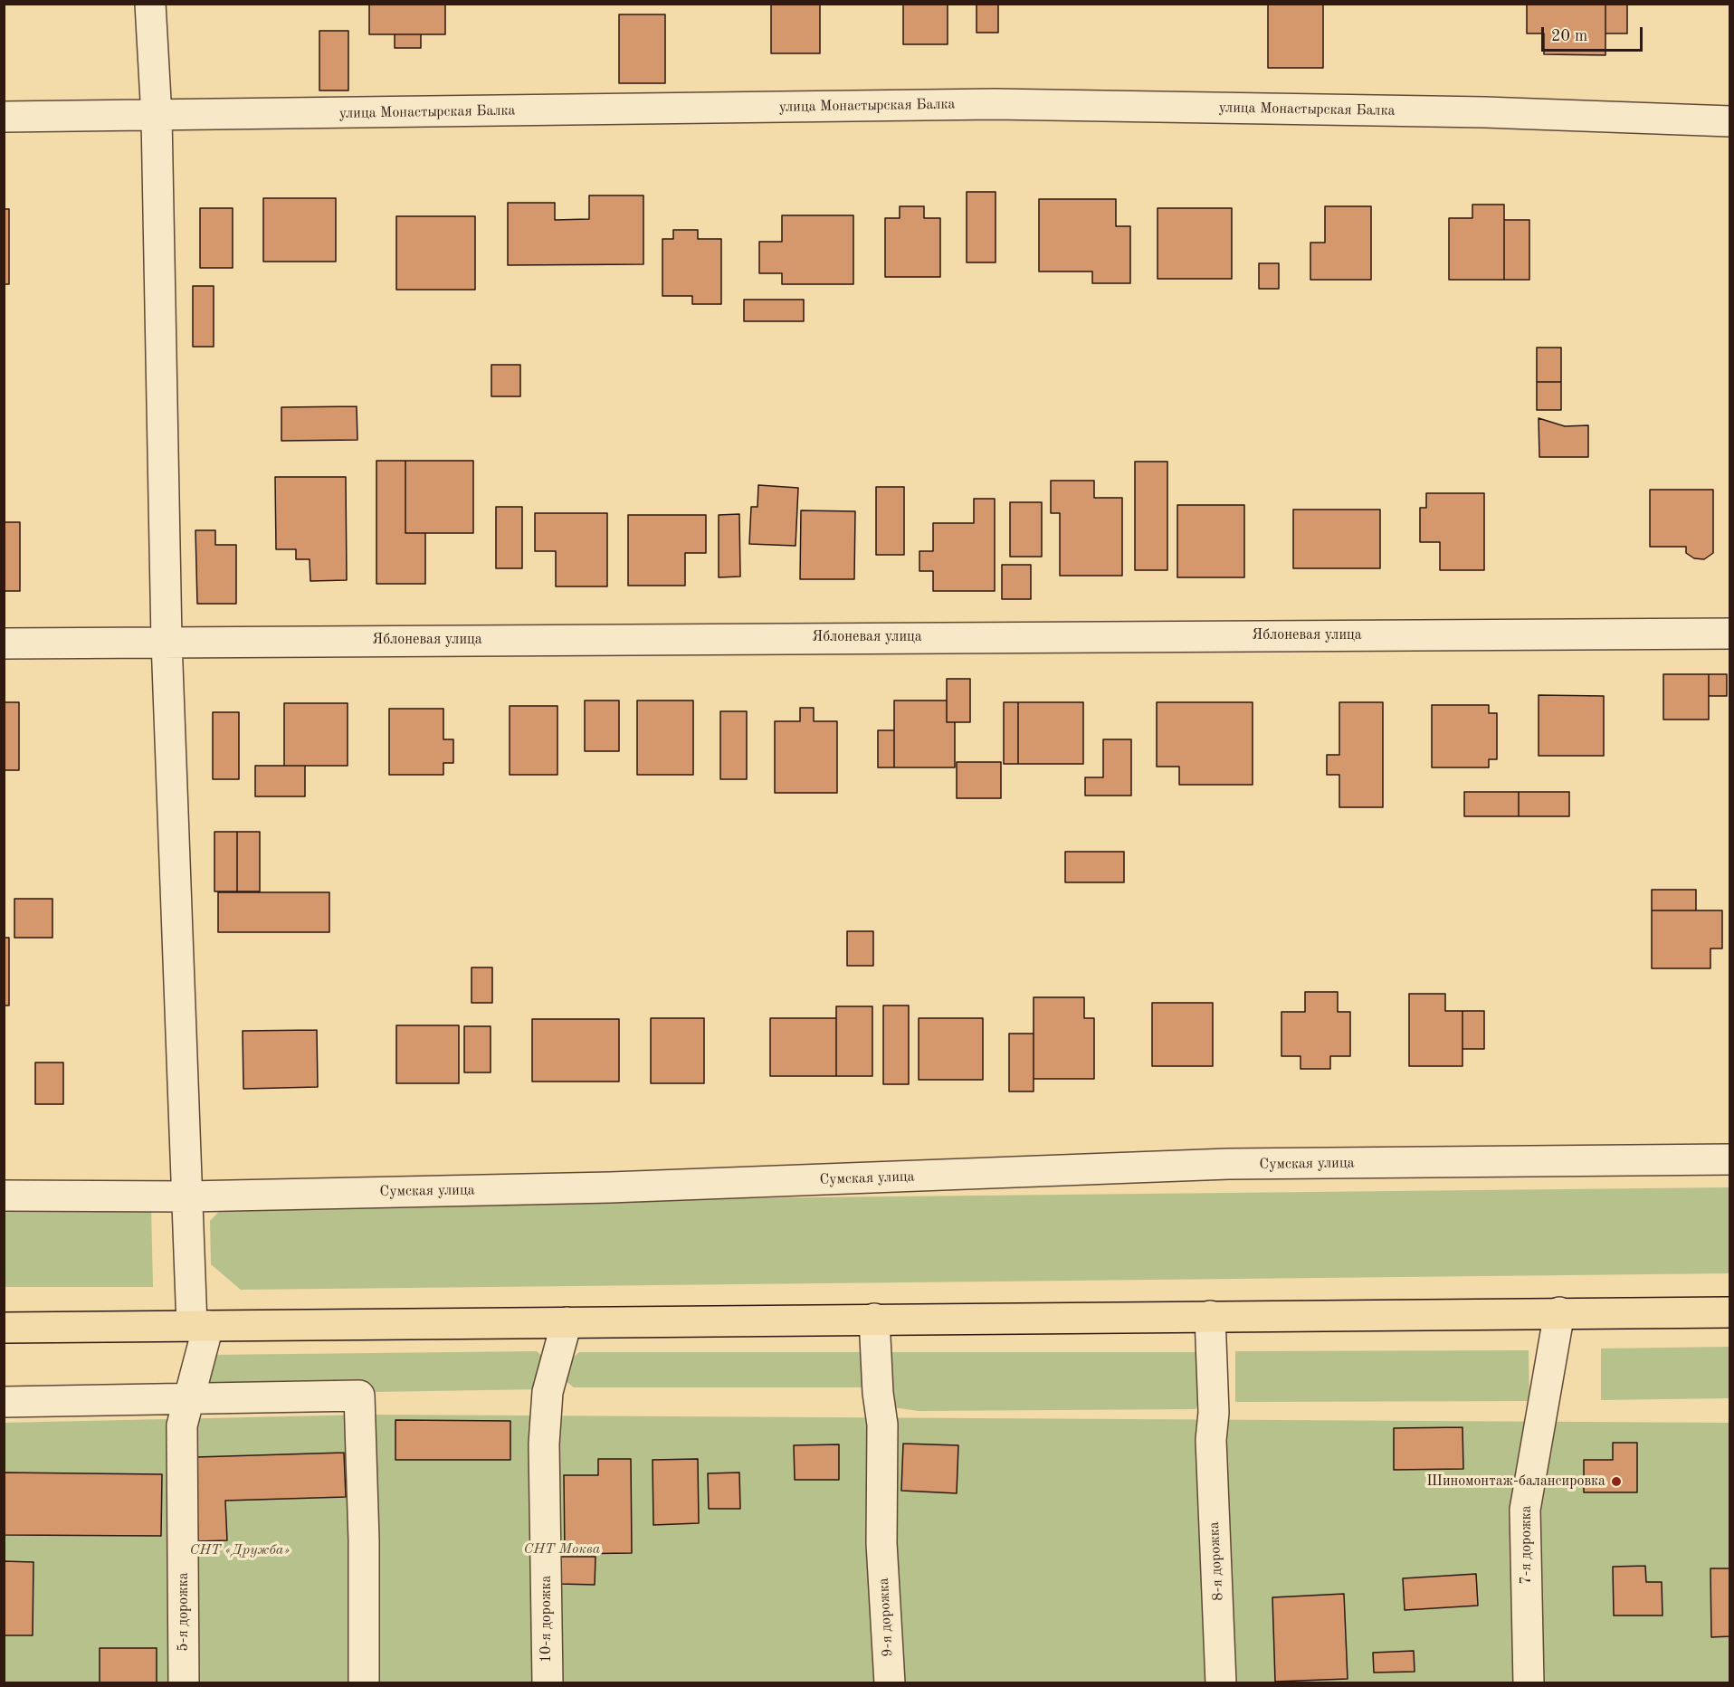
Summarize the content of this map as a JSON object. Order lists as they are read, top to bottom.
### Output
{
  "streets": {
    "street": [
      "улица Монастырская Балка",
      "Яблоневая улица",
      "Сумская улица",
      "7-я дорожка",
      "8-я дорожка",
      "5-я дорожка",
      "9-я дорожка",
      "10-я дорожка"
    ]
  },
  "crossings": [
    ["улица Монастырская Балка", "5-я дорожка"],
    ["Яблоневая улица", "5-я дорожка"],
    ["Сумская улица", "5-я дорожка"]
  ],
  "parks": ["СНТ Моква", "СНТ «Дружба»"],
  "places": ["Шиномонтаж-балансировка"],
  "scale_bar": "20 m"
}
